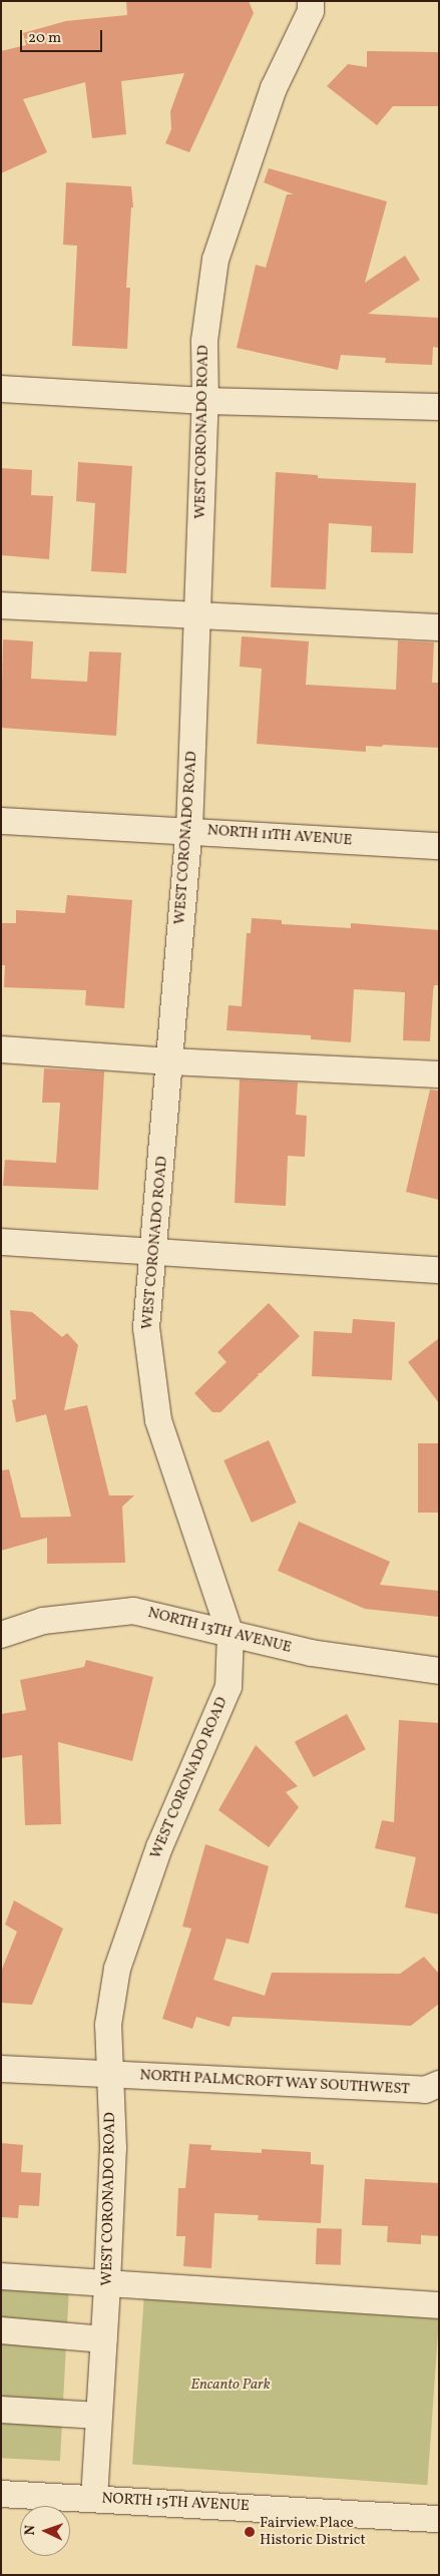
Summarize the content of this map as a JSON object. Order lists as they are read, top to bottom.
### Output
{
  "streets": {
    "street": [
      "WEST CORONADO ROAD",
      "NORTH 11TH AVENUE",
      "NORTH 13TH AVENUE",
      "NORTH PALMCROFT WAY SOUTHWEST",
      "NORTH 15TH AVENUE"
    ]
  },
  "crossings": [
    ["WEST CORONADO ROAD", "NORTH 11TH AVENUE"],
    ["WEST CORONADO ROAD", "NORTH 13TH AVENUE"],
    ["WEST CORONADO ROAD", "NORTH PALMCROFT WAY SOUTHWEST"],
    ["WEST CORONADO ROAD", "NORTH 15TH AVENUE"]
  ],
  "parks": ["Encanto Park"],
  "places": ["Fairview Place Historic District"],
  "scale_bar": "20 m",
  "north": "left"
}
